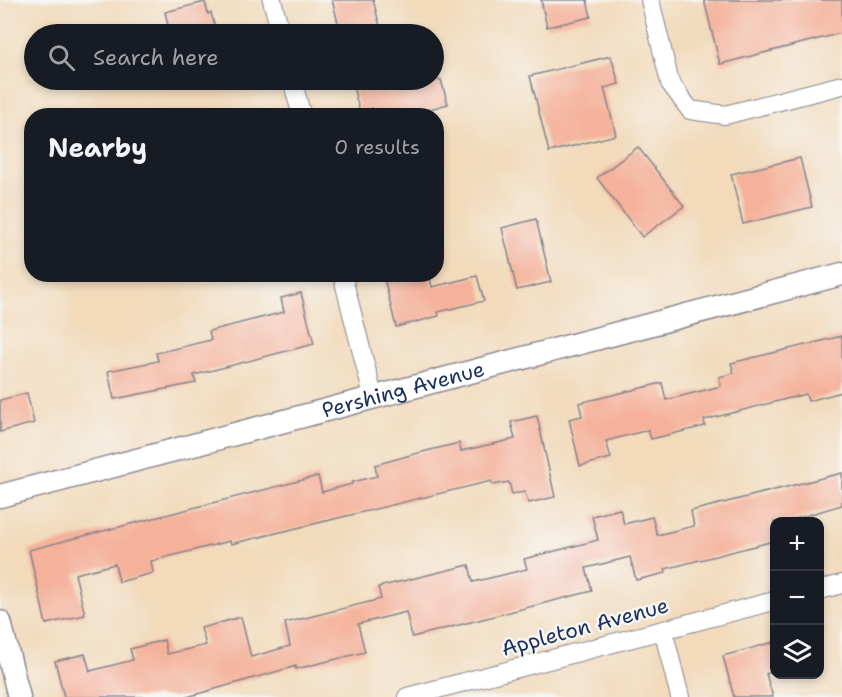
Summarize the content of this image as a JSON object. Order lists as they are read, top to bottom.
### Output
{
  "streets": {
    "street": ["Pershing Avenue", "Appleton Avenue"]
  },
  "page": {
    "search": "Search here",
    "heading": ["Nearby", "0 results"],
    "map_buttons": ["+", "−"]
  }
}
